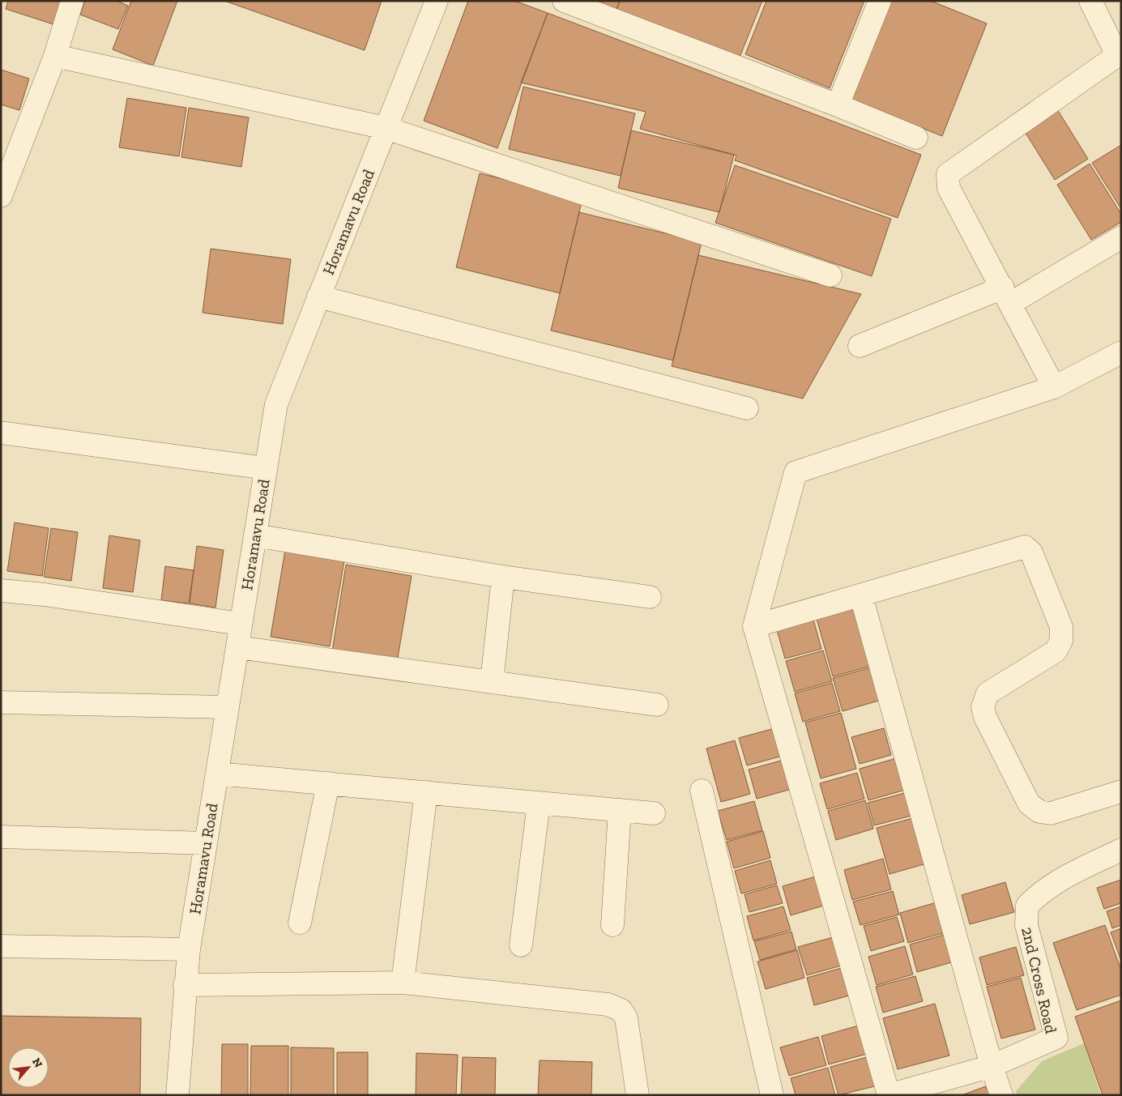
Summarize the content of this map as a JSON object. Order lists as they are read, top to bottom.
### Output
{
  "streets": {
    "street": ["Horamavu Road", "2nd Cross Road"]
  },
  "north": "top right"
}
